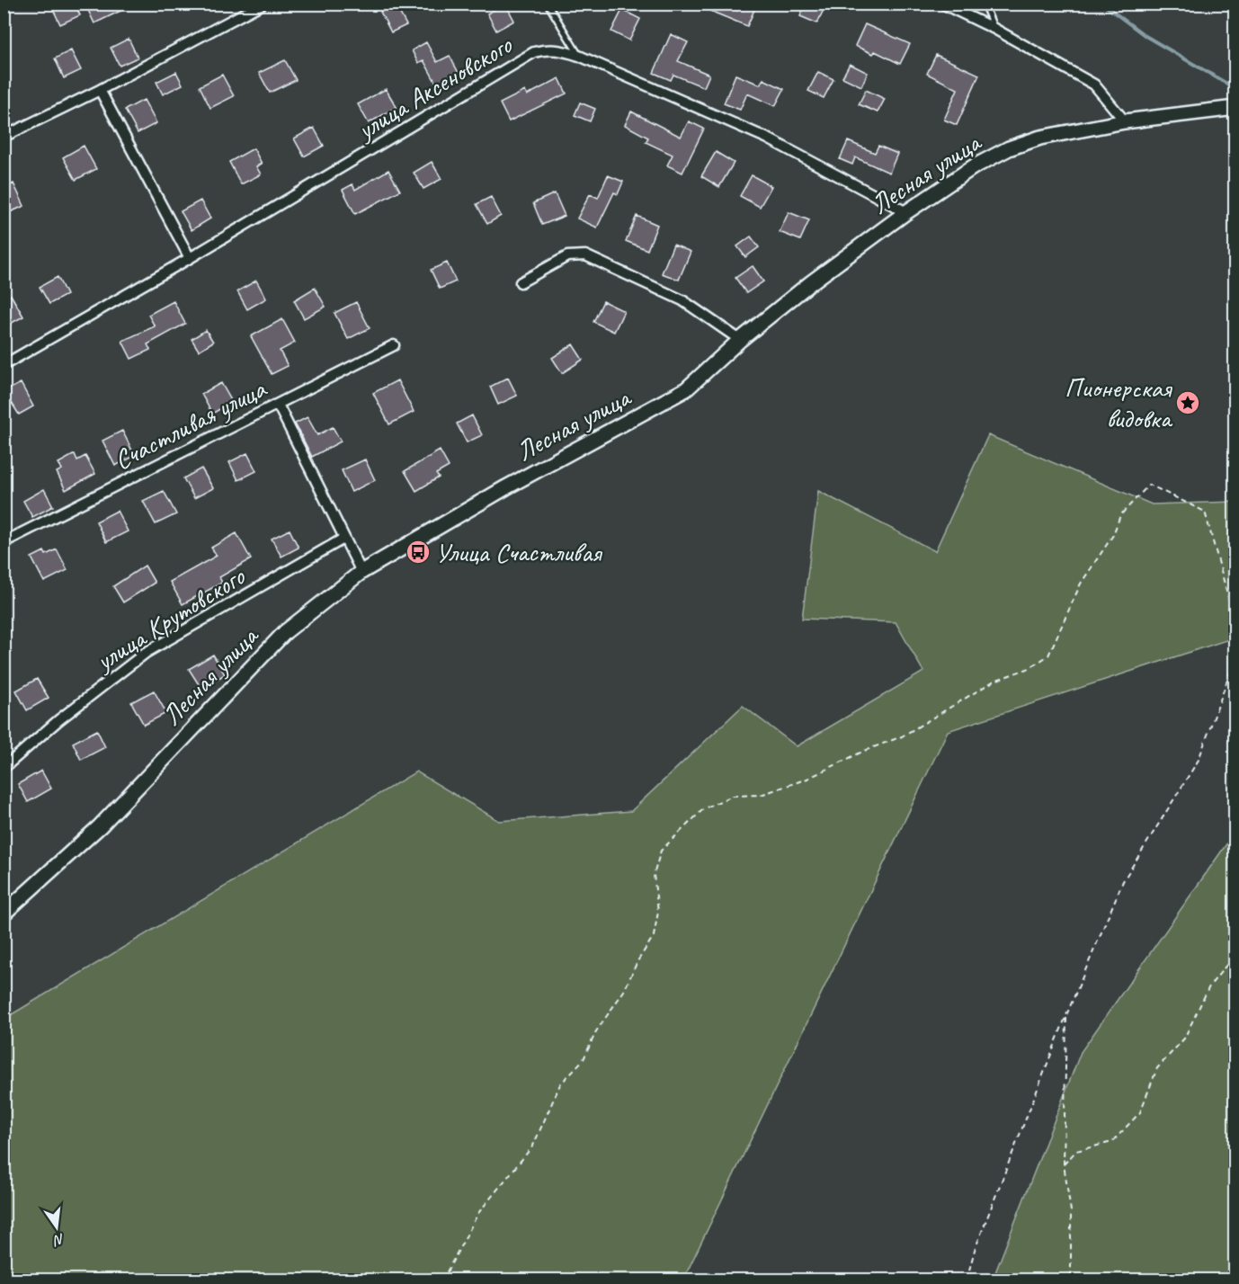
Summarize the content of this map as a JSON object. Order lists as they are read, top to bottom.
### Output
{
  "streets": {
    "main road": ["Лесная улица"],
    "street": ["улица Аксеновского", "Счастливая улица", "улица Крутовского"]
  },
  "crossings": [
    ["улица Аксеновского", "Лесная улица"]
  ],
  "places": {
    "place": ["Пионерская видовка"],
    "bus stop": ["Улица Счастливая"]
  },
  "north": "bottom"
}
